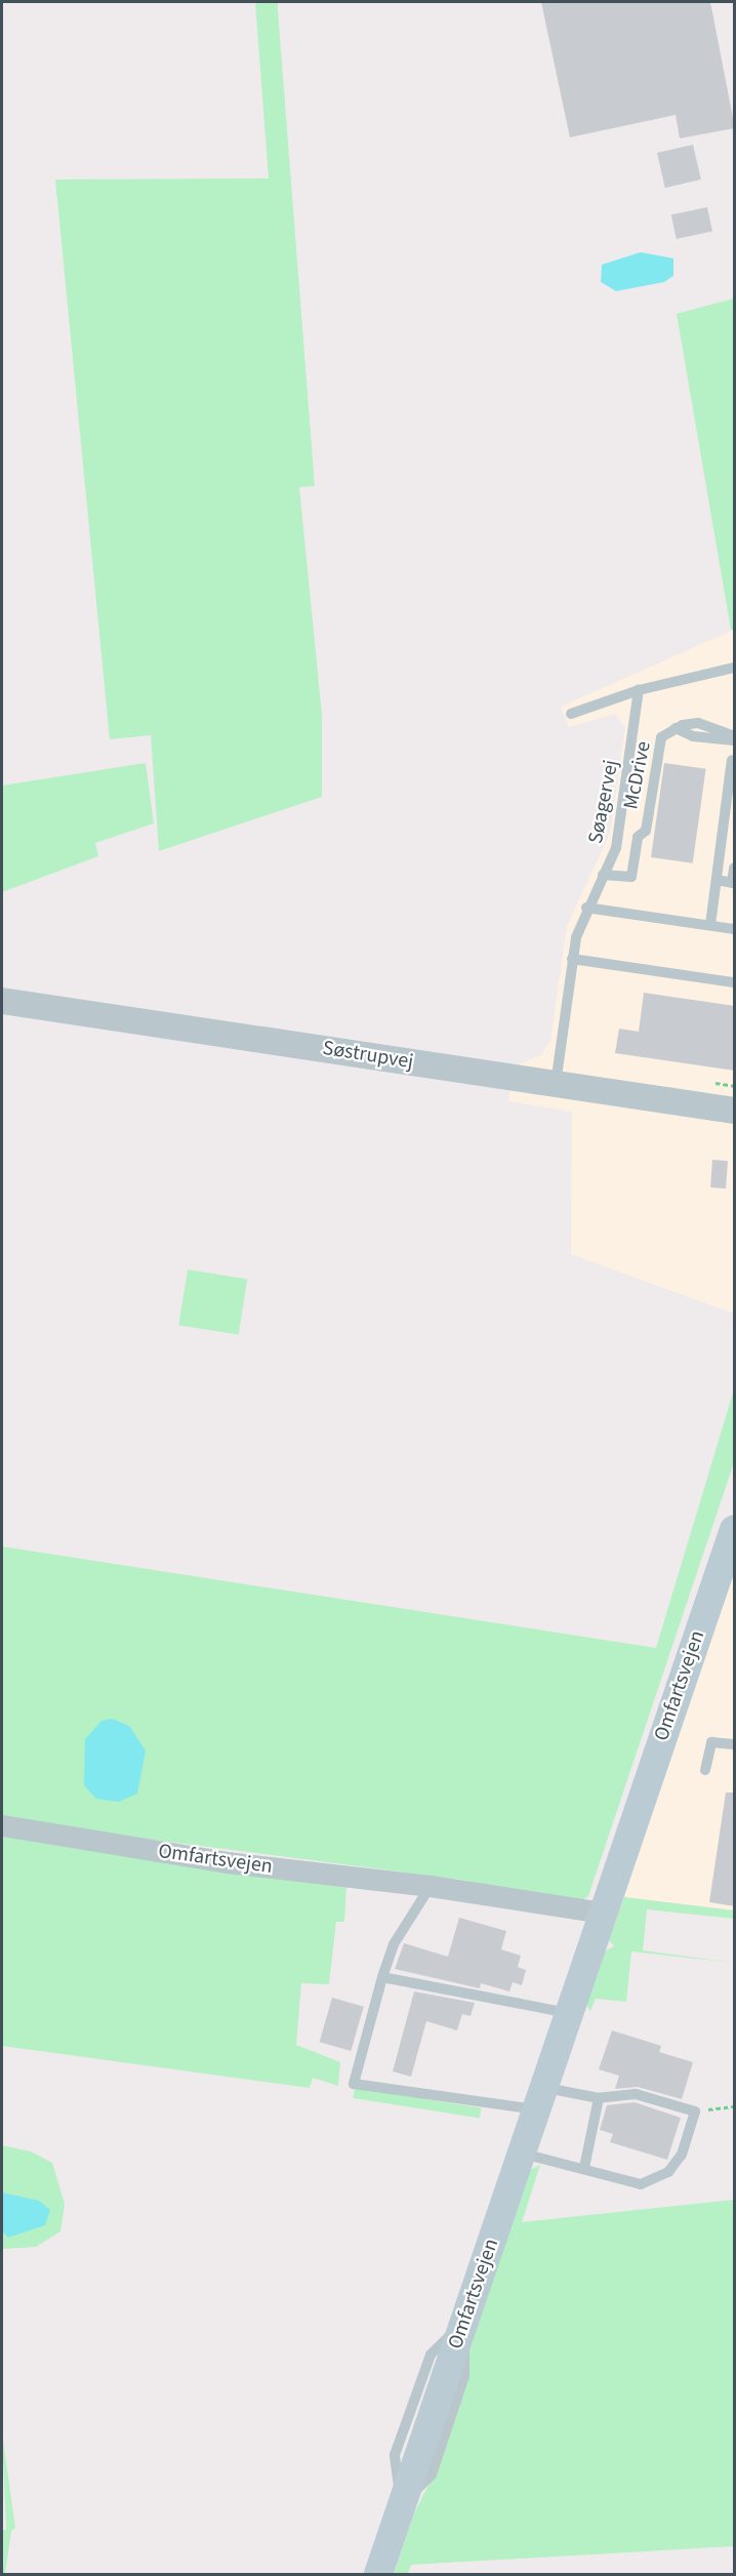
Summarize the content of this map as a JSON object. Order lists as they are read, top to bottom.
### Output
{
  "streets": {
    "main road": ["Omfartsvejen"],
    "street": ["Søstrupvej"],
    "lane": ["McDrive", "Søagervej"]
  },
  "crossings": [
    ["McDrive", "Søagervej"],
    ["Søagervej", "Søstrupvej"]
  ]
}
